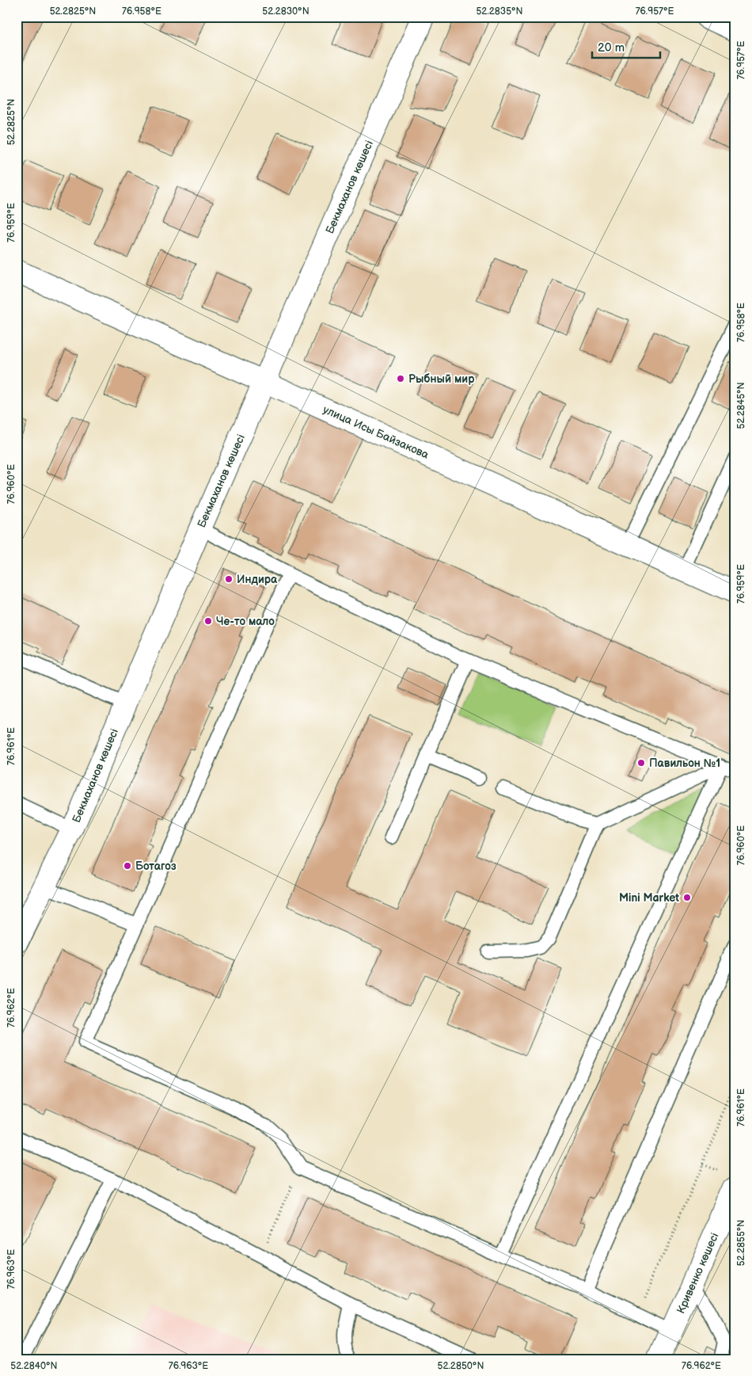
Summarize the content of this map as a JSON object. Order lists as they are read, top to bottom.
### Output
{
  "streets": {
    "street": ["Бекмаханов көшесі", "улица Исы Байзакова", "Кривенко көшесі"]
  },
  "crossings": [
    ["Бекмаханов көшесі", "улица Исы Байзакова"]
  ],
  "places": [
    "Рыбный мир",
    "Индира",
    "Че-то мало",
    "Павильон №1",
    "Ботагоз",
    "Mini Market"
  ],
  "scale_bar": "20 m",
  "coordinates": [
    "52.2825°N",
    "76.958°E",
    "52.2830°N",
    "52.2835°N",
    "76.957°E",
    "76.959°E",
    "52.2845°N",
    "76.960°E",
    "76.961°E",
    "76.962°E",
    "52.2855°N",
    "76.963°E",
    "52.2840°N",
    "52.2850°N"
  ]
}
